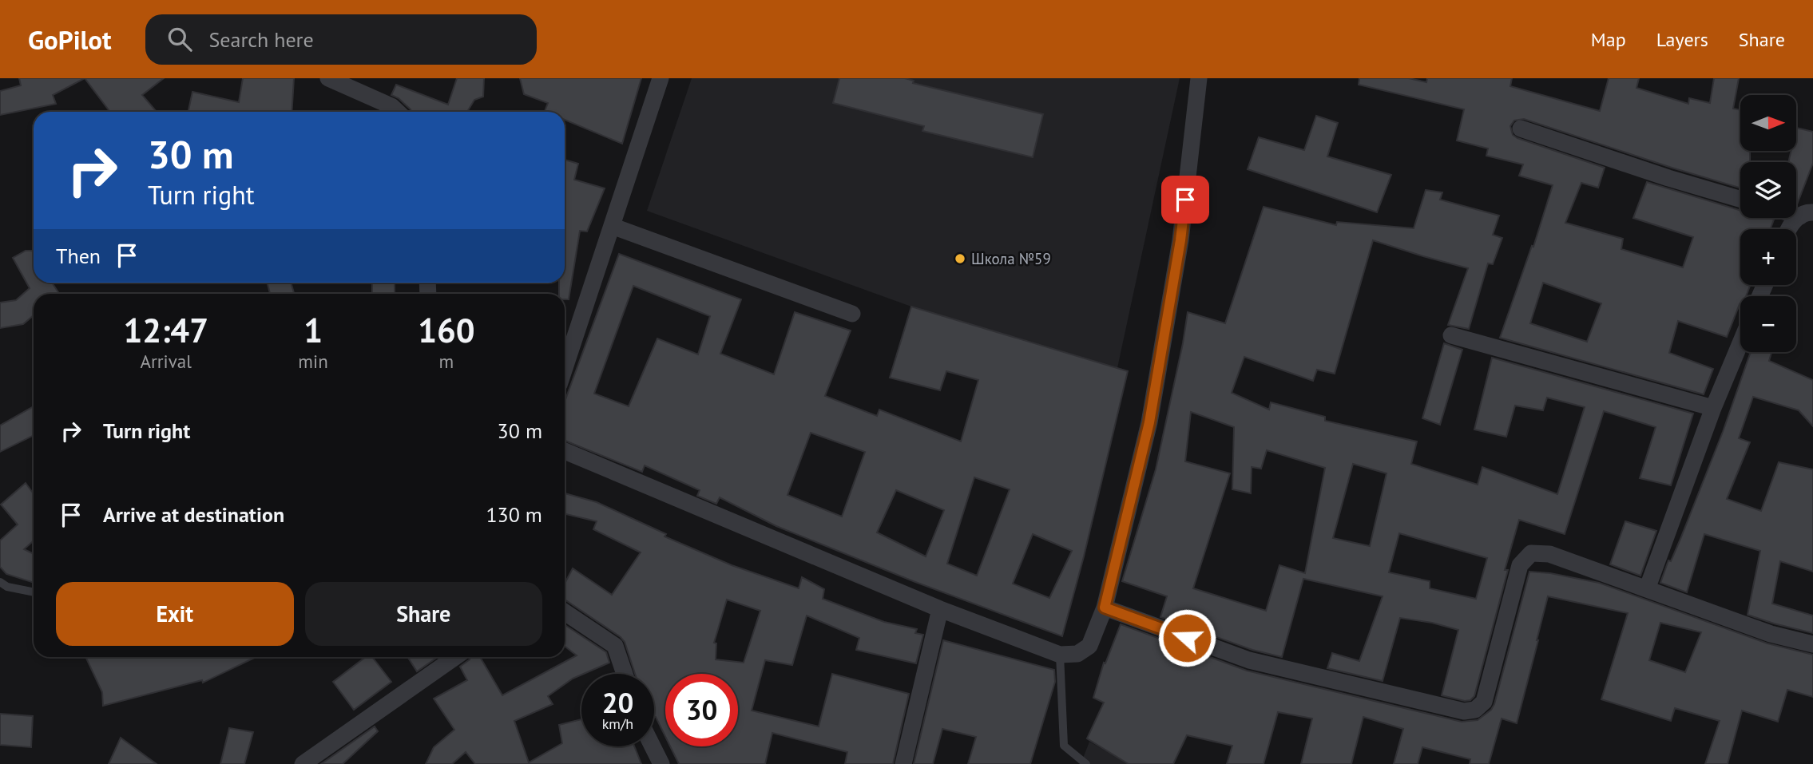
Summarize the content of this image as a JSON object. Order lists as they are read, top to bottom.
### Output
{
  "places": ["Школа №59"],
  "north": "right",
  "page": {
    "header": "GoPilot",
    "search": "Search here",
    "nav": ["Map", "Layers", "Share"],
    "map_buttons": ["+", "−"],
    "turn": ["30 m", "Turn right"],
    "then": "Then",
    "eta": [
      "12:47",
      "Arrival",
      "1",
      "min",
      "160",
      "m"
    ],
    "list": [
      {
        "name": "Turn right",
        "value": "30 m"
      },
      {
        "name": "Arrive at destination",
        "value": "130 m"
      }
    ],
    "buttons": ["Exit", "Share"],
    "speed": "20 km/h",
    "limit": "30"
  }
}
